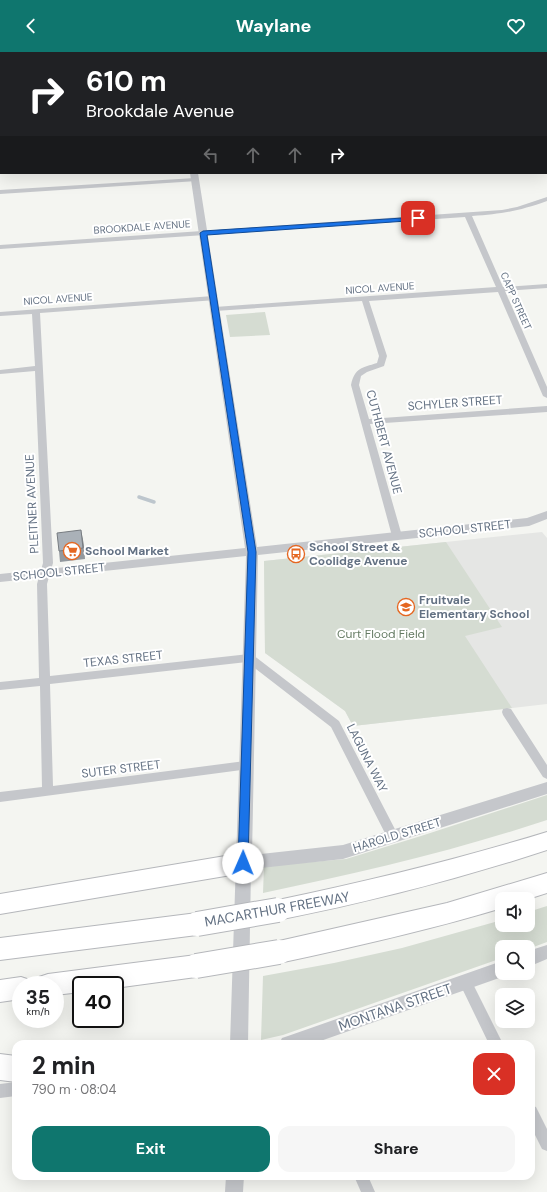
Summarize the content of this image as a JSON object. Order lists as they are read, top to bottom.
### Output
{
  "streets": {
    "highway": ["MACARTHUR FREEWAY"],
    "street": [
      "BROOKDALE AVENUE",
      "NICOL AVENUE",
      "CAPP STREET",
      "SCHYLER STREET",
      "CUTHBERT AVENUE",
      "PLEITNER AVENUE",
      "SCHOOL STREET",
      "TEXAS STREET",
      "LAGUNA WAY",
      "SUTER STREET",
      "HAROLD STREET",
      "MONTANA STREET"
    ]
  },
  "crossings": [
    ["BROOKDALE AVENUE", "CAPP STREET"],
    ["NICOL AVENUE", "CAPP STREET"],
    ["NICOL AVENUE", "CUTHBERT AVENUE"],
    ["NICOL AVENUE", "PLEITNER AVENUE"],
    ["SCHYLER STREET", "CUTHBERT AVENUE"],
    ["CUTHBERT AVENUE", "SCHOOL STREET"],
    ["PLEITNER AVENUE", "SCHOOL STREET"],
    ["PLEITNER AVENUE", "TEXAS STREET"],
    ["PLEITNER AVENUE", "SUTER STREET"],
    ["TEXAS STREET", "LAGUNA WAY"],
    ["LAGUNA WAY", "HAROLD STREET"]
  ],
  "parks": ["Curt Flood Field"],
  "places": {
    "supermarket": ["School Market"],
    "bus stop": ["School Street & Coolidge Avenue"],
    "school or university": ["Fruitvale Elementary School"]
  },
  "page": {
    "header": "Waylane",
    "turn": ["610 m", "Brookdale Avenue"],
    "speed": "35 km/h",
    "limit": "40",
    "heading": ["2 min", "790 m · 08:04"],
    "buttons": ["Exit", "Share"]
  }
}
